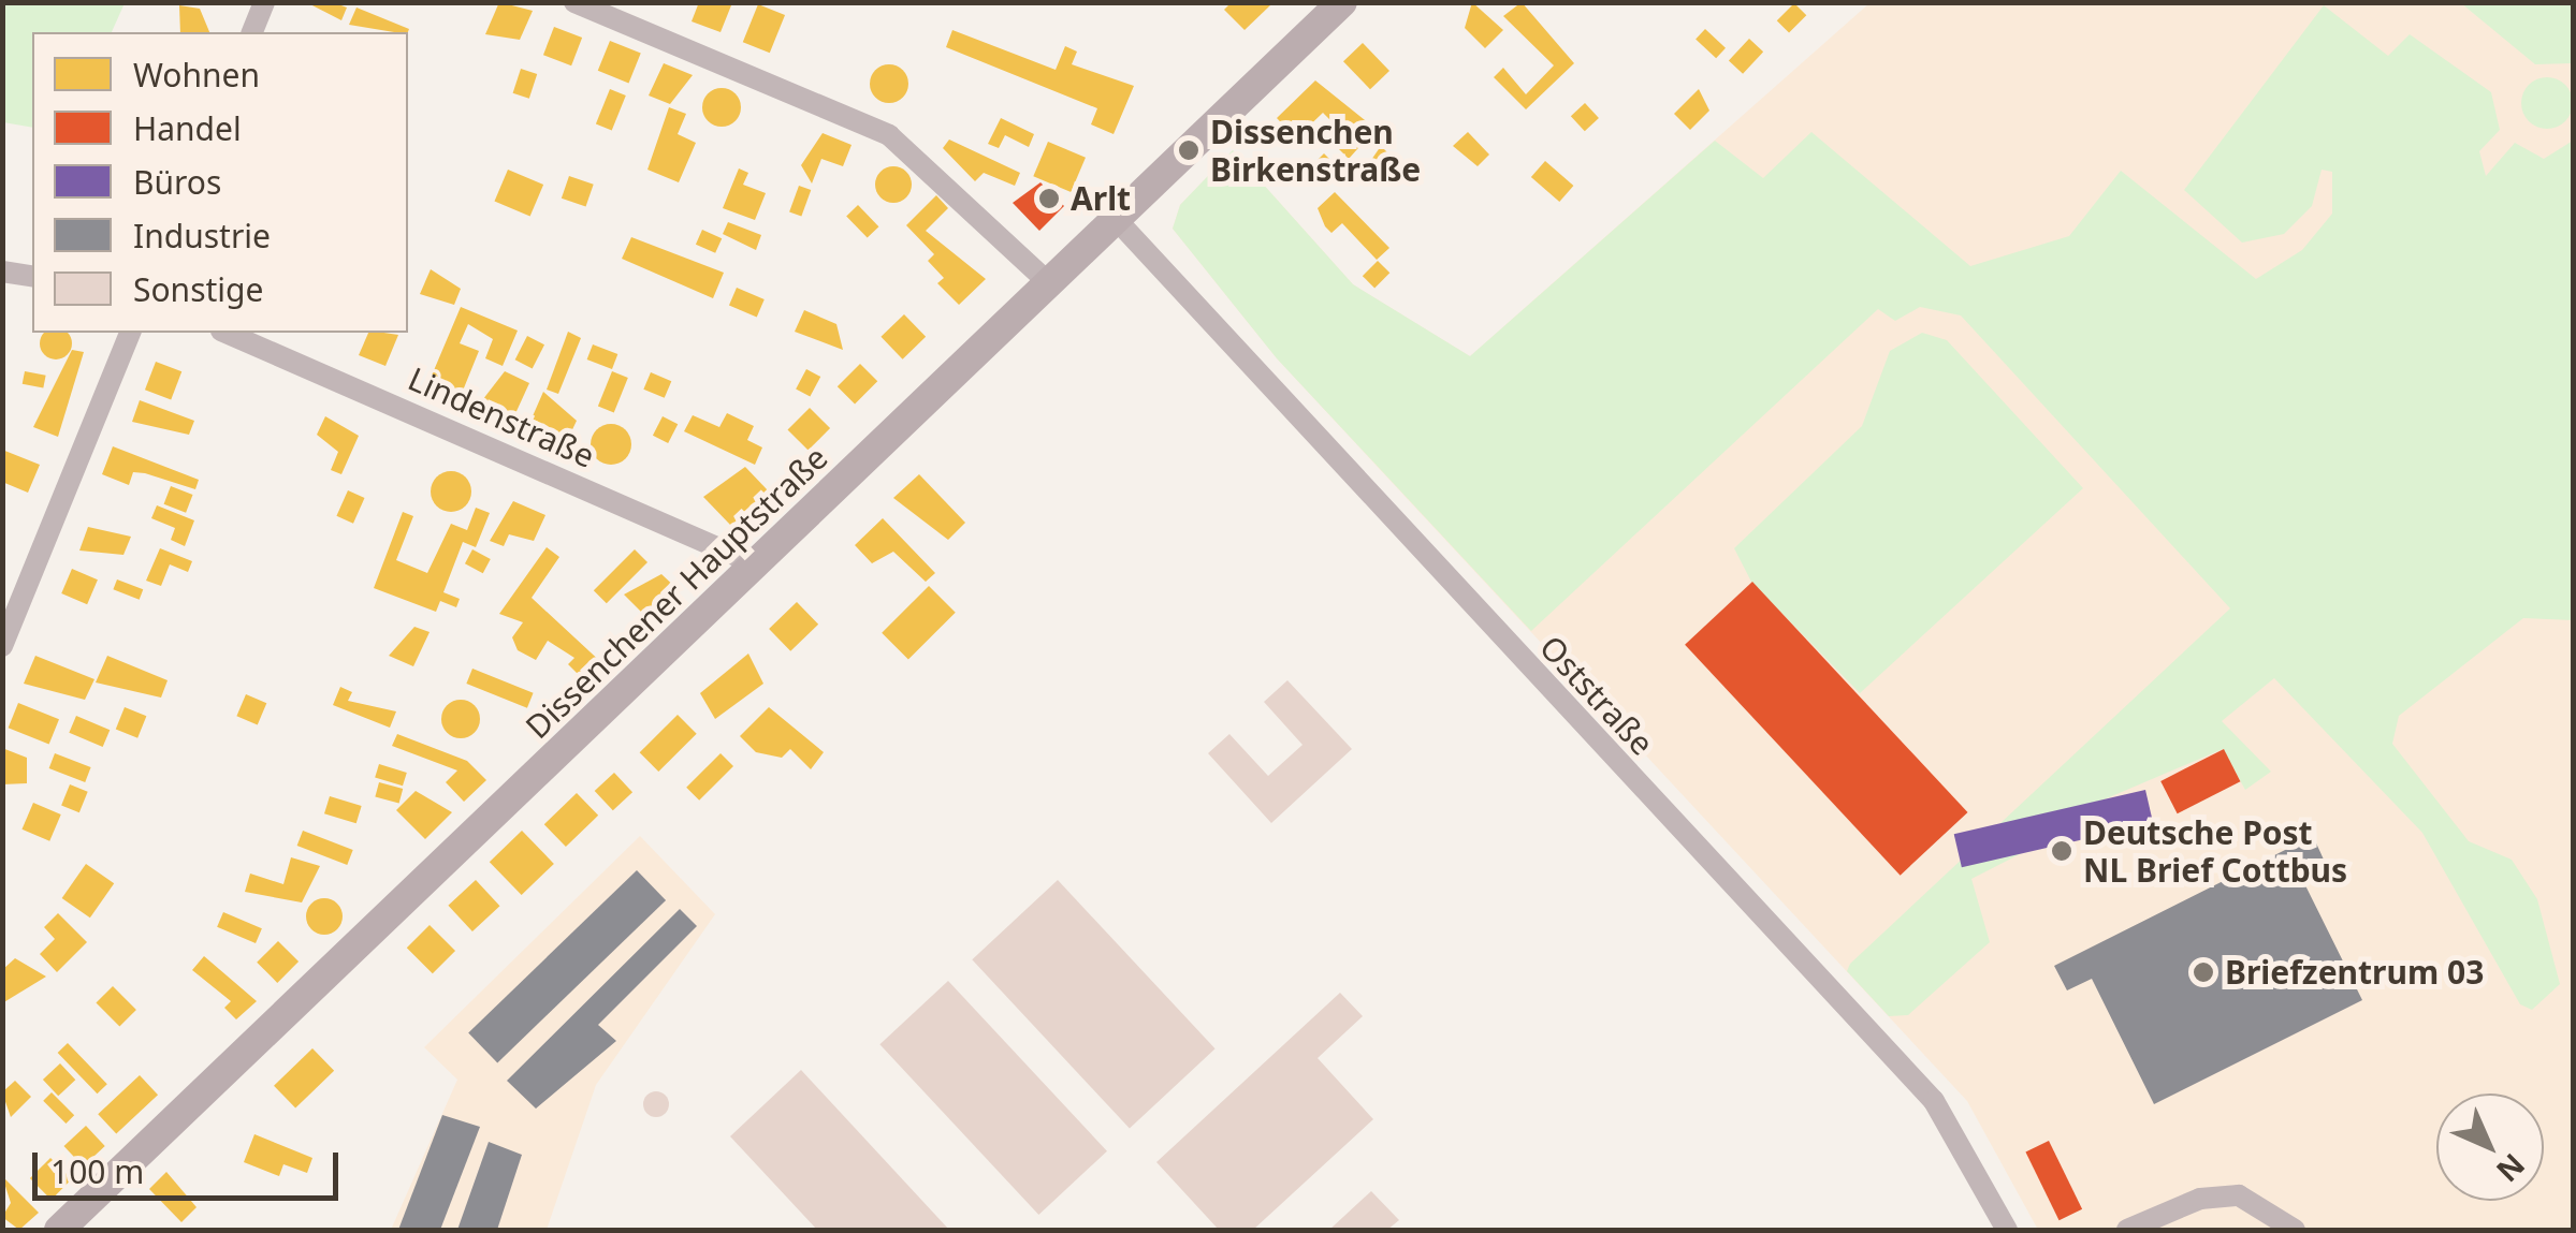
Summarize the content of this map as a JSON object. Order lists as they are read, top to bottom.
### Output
{
  "streets": {
    "main road": ["Dissenchener Hauptstraße"],
    "street": ["Lindenstraße", "Oststraße"]
  },
  "crossings": [
    ["Lindenstraße", "Dissenchener Hauptstraße"],
    ["Dissenchener Hauptstraße", "Oststraße"]
  ],
  "places": [
    "Dissenchen Birkenstraße",
    "Arlt",
    "Deutsche Post NL Brief Cottbus",
    "Briefzentrum 03"
  ],
  "legend": [
    "Wohnen",
    "Handel",
    "Büros",
    "Industrie",
    "Sonstige"
  ],
  "scale_bar": "100 m",
  "north": "bottom right"
}
